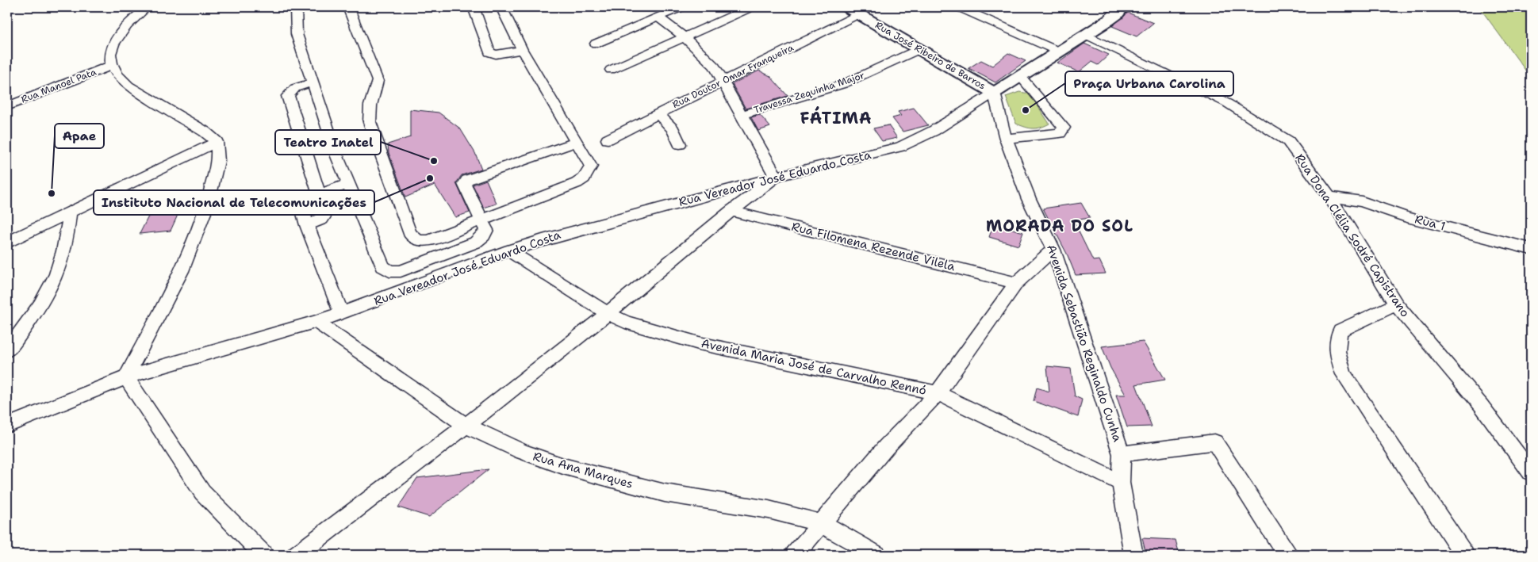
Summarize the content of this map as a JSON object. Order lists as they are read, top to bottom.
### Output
{
  "streets": {
    "main road": ["Rua José Ribeiro de Barros"],
    "street": [
      "Rua Doutor Omar Franqueira",
      "Rua Manoel Pata",
      "Travessa Zequinha Major",
      "Rua Vereador José Eduardo Costa",
      "Rua 1",
      "Rua Dona Clélia Sodré Capistrano",
      "Rua Filomena Rezende Vilela",
      "Avenida Sebastião Reginaldo Cunha",
      "Avenida Maria José de Carvalho Rennó",
      "Rua Ana Marques"
    ]
  },
  "crossings": [
    ["Rua José Ribeiro de Barros", "Rua Doutor Omar Franqueira"],
    ["Rua José Ribeiro de Barros", "Travessa Zequinha Major"],
    ["Rua José Ribeiro de Barros", "Rua Vereador José Eduardo Costa"],
    ["Rua José Ribeiro de Barros", "Avenida Sebastião Reginaldo Cunha"],
    ["Rua Vereador José Eduardo Costa", "Avenida Sebastião Reginaldo Cunha"],
    ["Rua Vereador José Eduardo Costa", "Avenida Maria José de Carvalho Rennó"],
    ["Rua Vereador José Eduardo Costa", "Rua Ana Marques"],
    ["Rua 1", "Rua Dona Clélia Sodré Capistrano"],
    ["Avenida Sebastião Reginaldo Cunha", "Avenida Maria José de Carvalho Rennó"]
  ],
  "districts": ["FÁTIMA", "MORADA DO SOL"],
  "places": [
    "Praça Urbana Carolina",
    "Teatro Inatel",
    "Instituto Nacional de Telecomunicações",
    "Apae"
  ]
}
